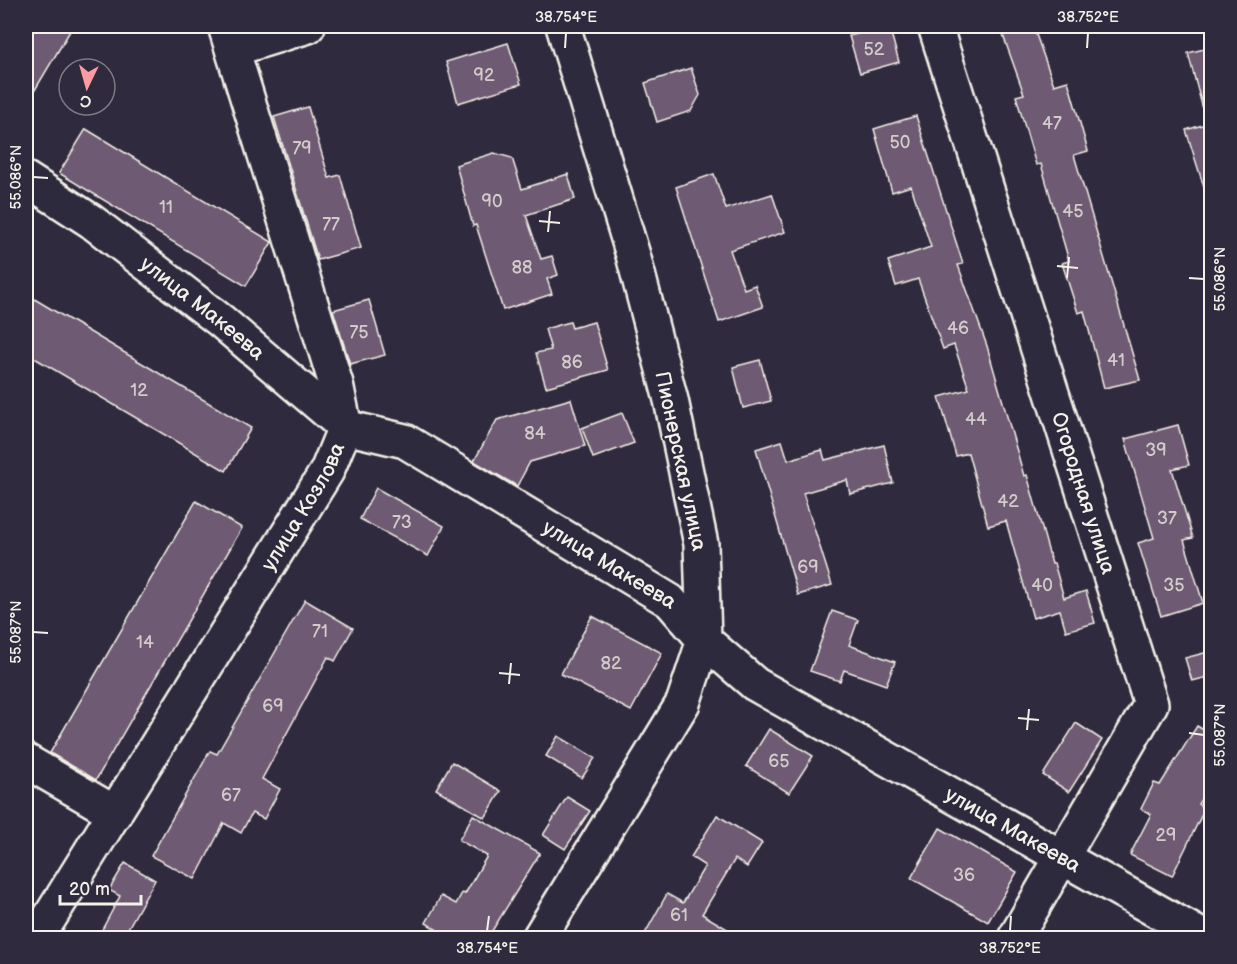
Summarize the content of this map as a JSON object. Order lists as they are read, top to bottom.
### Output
{
  "streets": {
    "street": [
      "улица Макеева",
      "Пионерская улица",
      "Огородная улица",
      "улица Козлова"
    ]
  },
  "crossings": [
    ["улица Макеева", "Пионерская улица"],
    ["улица Макеева", "Огородная улица"],
    ["улица Макеева", "улица Козлова"]
  ],
  "house_numbers": [
    "52",
    "92",
    "47",
    "50",
    "79",
    "90",
    "11",
    "45",
    "77",
    "88",
    "46",
    "75",
    "41",
    "86",
    "12",
    "44",
    "84",
    "39",
    "42",
    "37",
    "73",
    "69",
    "40",
    "35",
    "71",
    "14",
    "82",
    "69",
    "65",
    "67",
    "29",
    "36",
    "61"
  ],
  "scale_bar": "20 m",
  "north": "bottom",
  "coordinates": [
    "38.754°E",
    "38.752°E",
    "55.086°N",
    "55.087°N"
  ]
}
